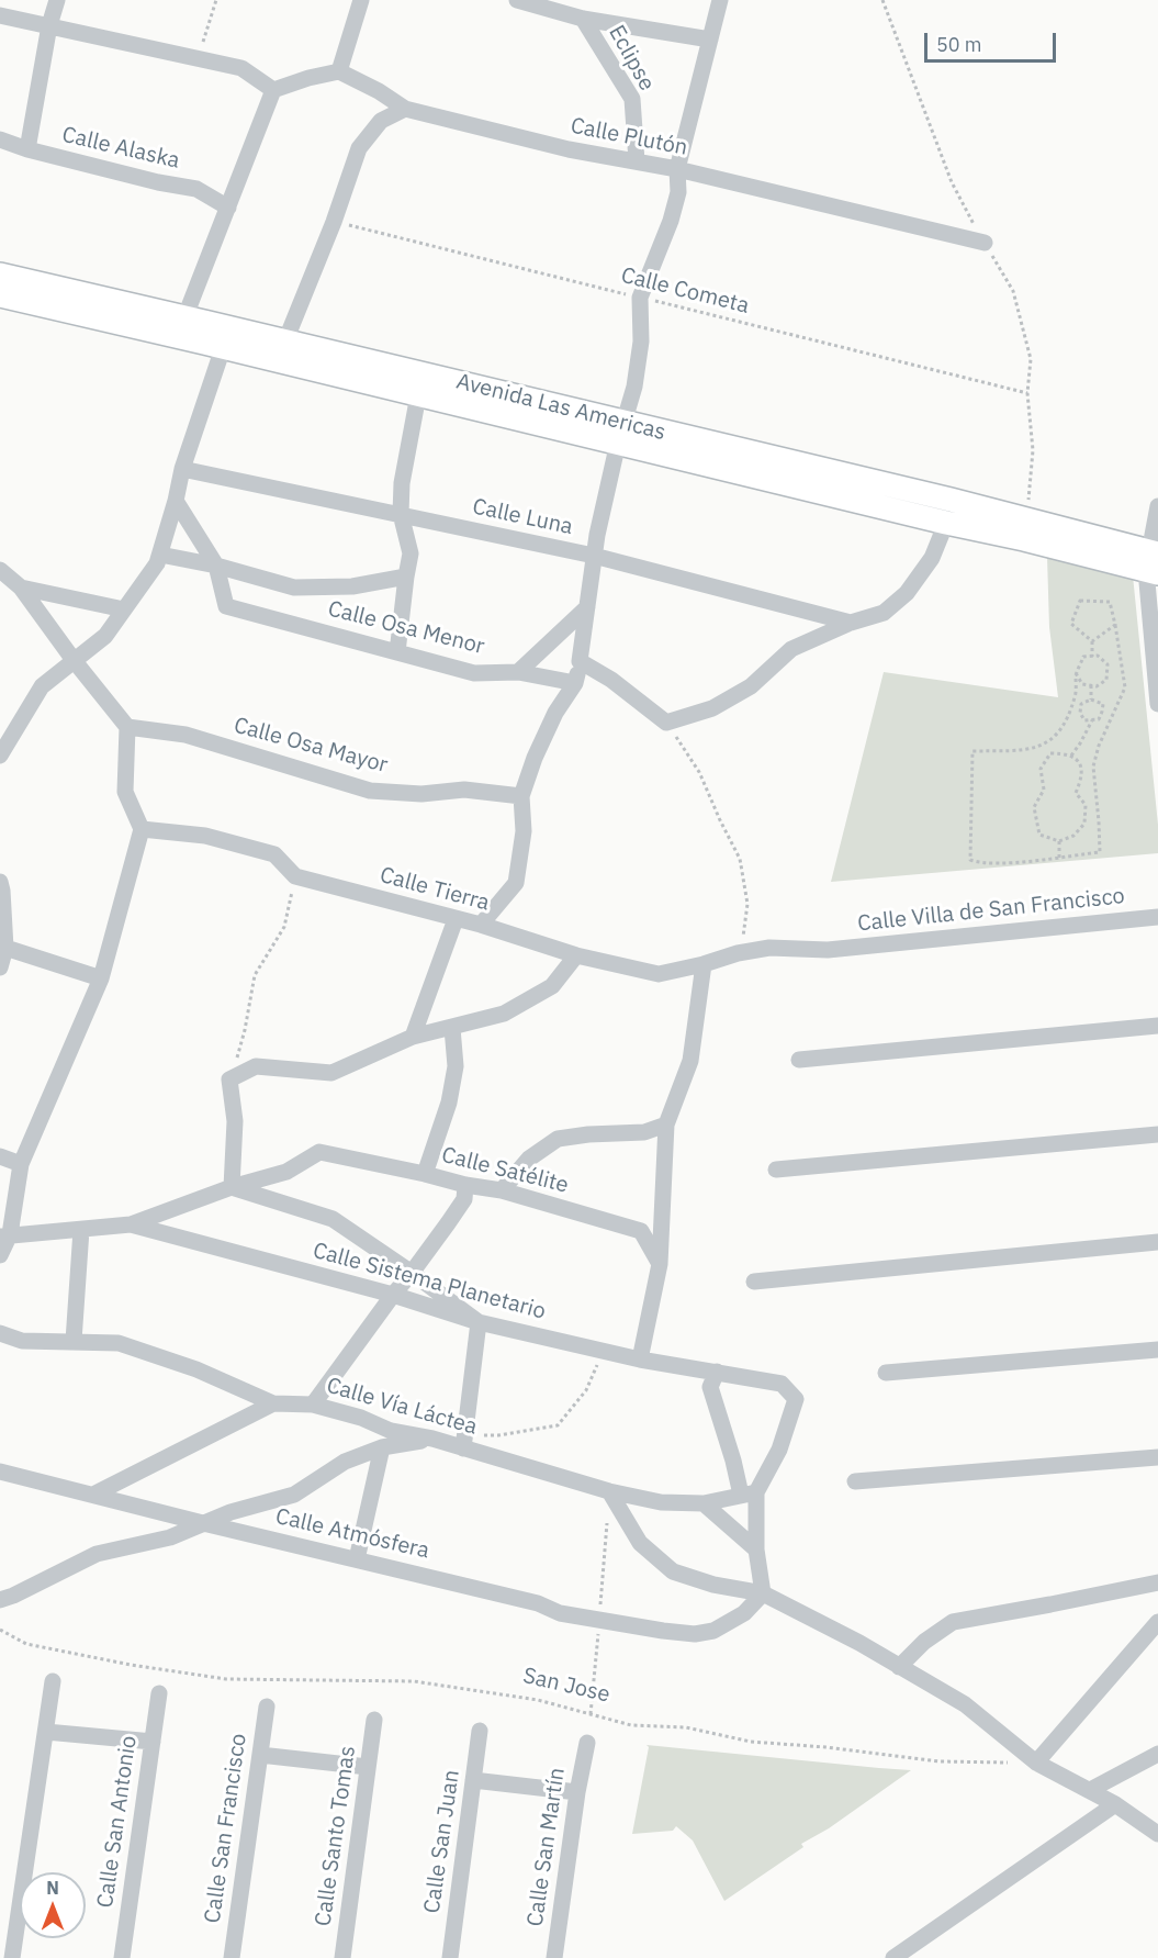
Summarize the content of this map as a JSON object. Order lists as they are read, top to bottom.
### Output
{
  "streets": {
    "street": [
      "Eclipse",
      "Calle Plutón",
      "Calle Alaska",
      "Avenida Las Americas",
      "Calle Luna",
      "Calle Osa Menor",
      "Calle Osa Mayor",
      "Calle Tierra",
      "Calle Villa de San Francisco",
      "Calle Satélite",
      "Calle Sistema Planetario",
      "Calle Vía Láctea",
      "Calle Atmósfera",
      "Calle San Antonio",
      "Calle San Francisco",
      "Calle Santo Tomas",
      "Calle San Juan",
      "Calle San Martín"
    ],
    "path": ["Calle Cometa", "San Jose"]
  },
  "crossings": [
    ["Eclipse", "Calle Plutón"],
    ["Calle Tierra", "Calle Villa de San Francisco"],
    ["Calle Sistema Planetario", "Calle Vía Láctea"]
  ],
  "scale_bar": "50 m",
  "north": "top"
}
